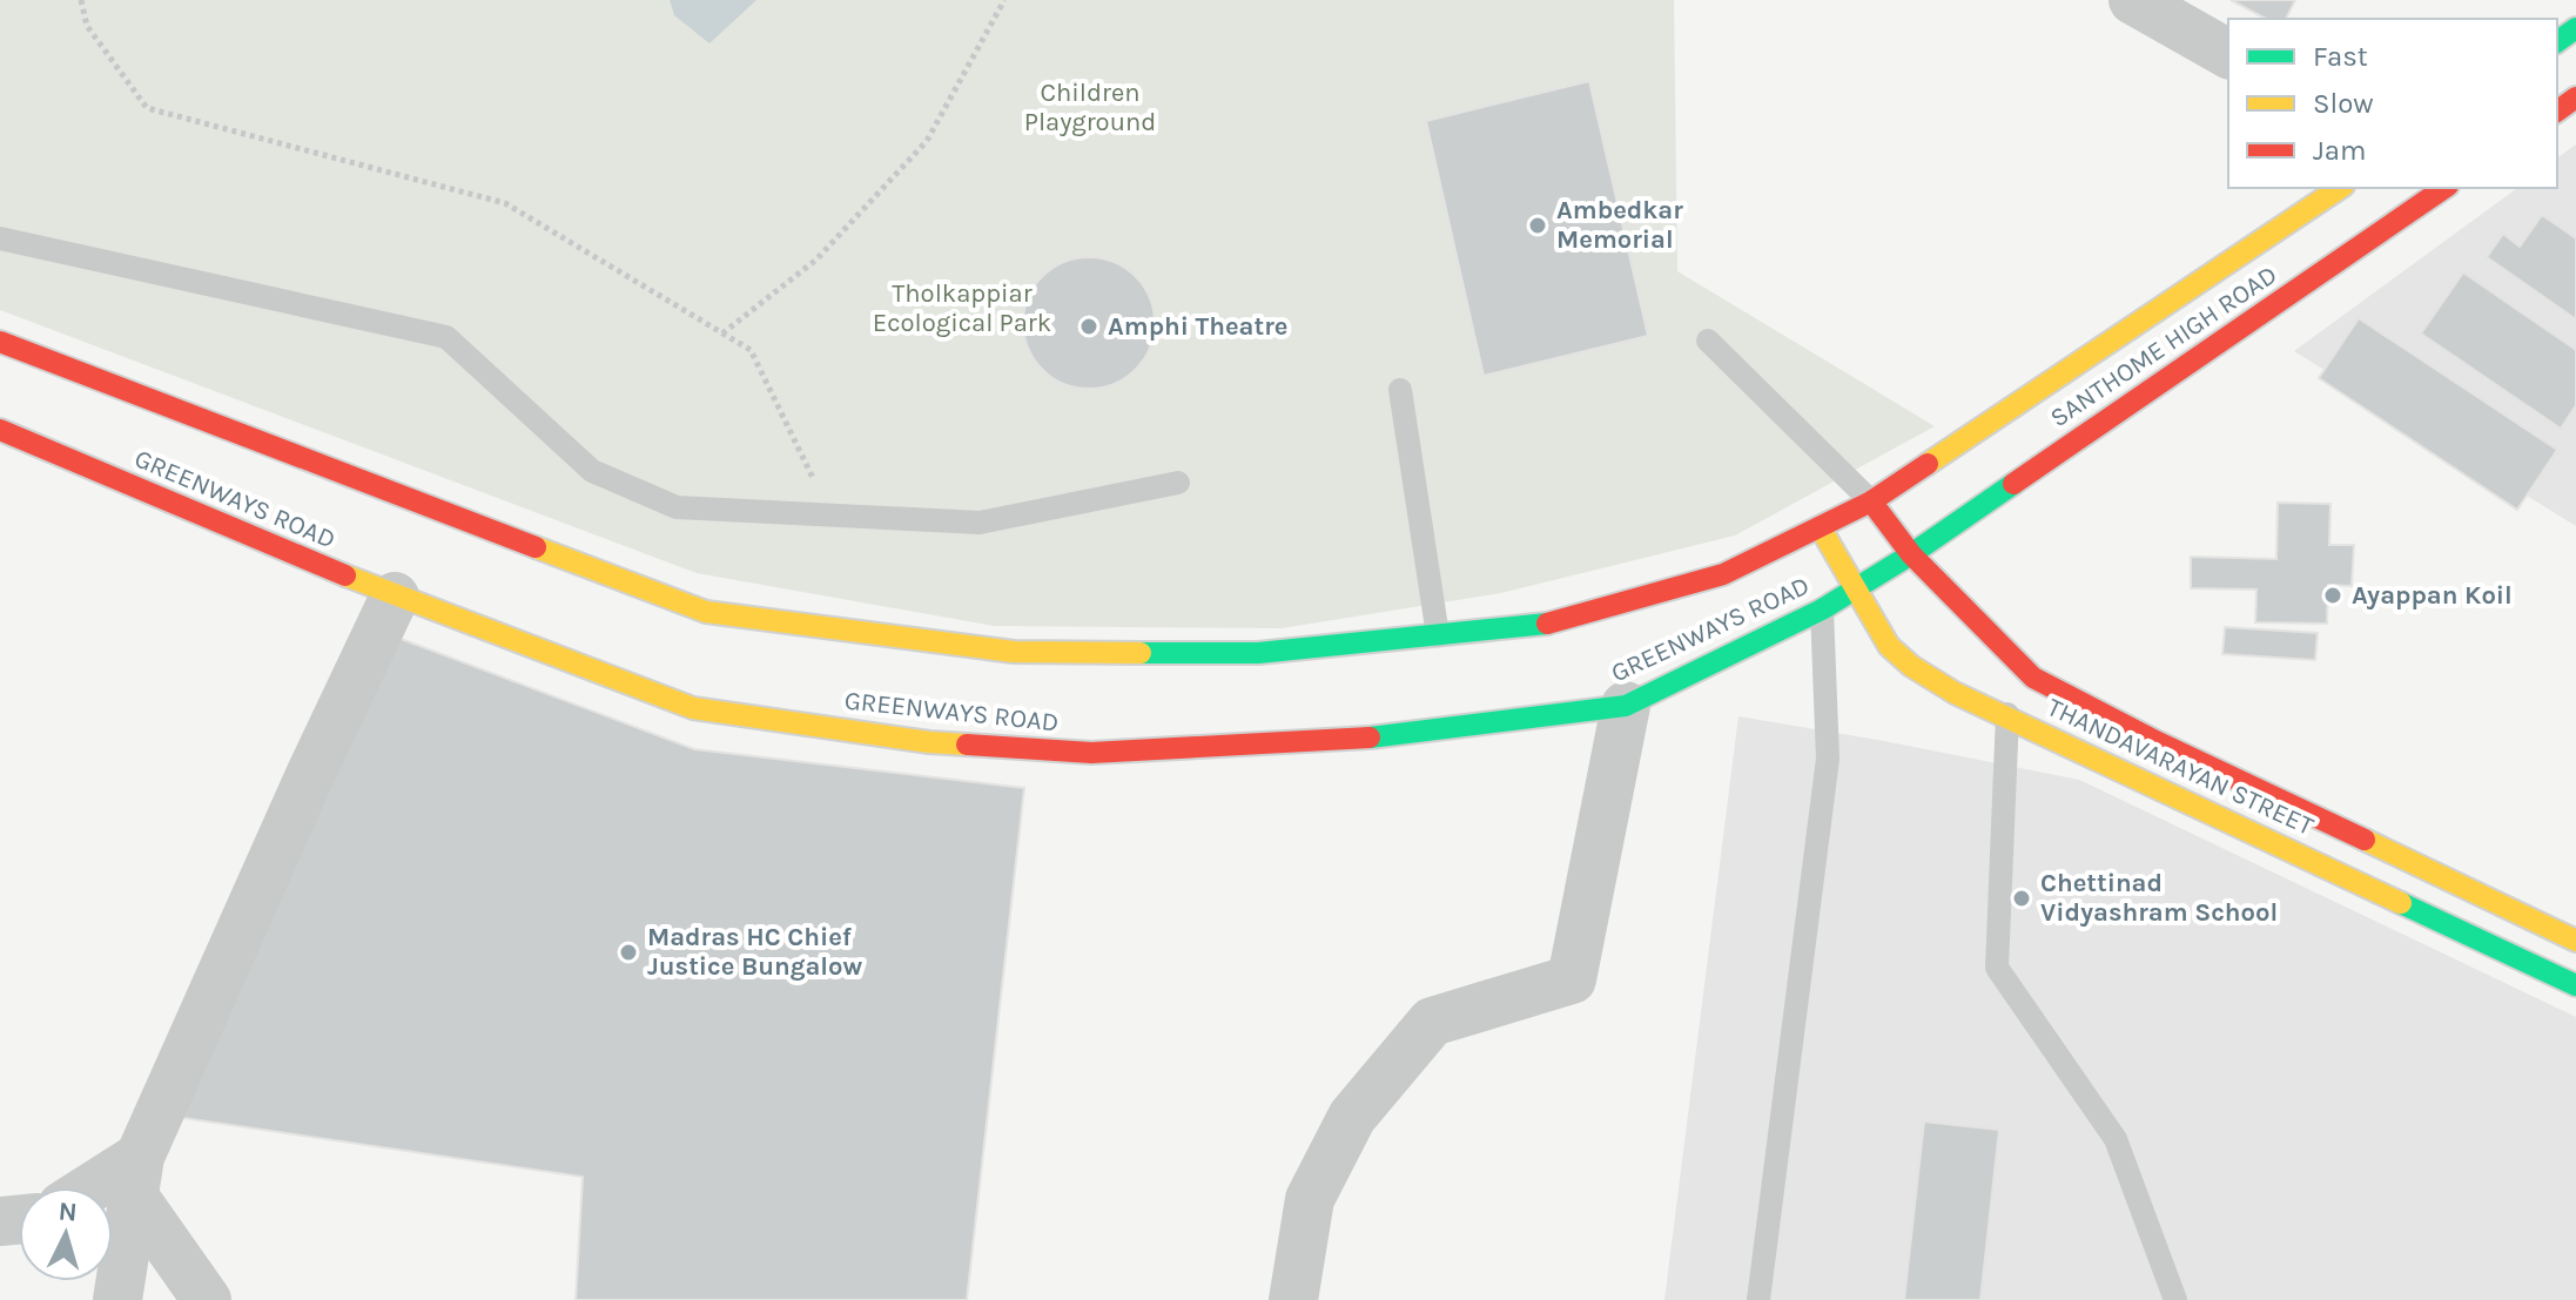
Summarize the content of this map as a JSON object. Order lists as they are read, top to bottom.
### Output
{
  "streets": {
    "main road": ["SANTHOME HIGH ROAD", "GREENWAYS ROAD", "THANDAVARAYAN STREET"]
  },
  "crossings": [
    ["SANTHOME HIGH ROAD", "GREENWAYS ROAD"],
    ["SANTHOME HIGH ROAD", "THANDAVARAYAN STREET"],
    ["GREENWAYS ROAD", "THANDAVARAYAN STREET"]
  ],
  "parks": ["Children Playground", "Tholkappiar Ecological Park"],
  "places": [
    "Ambedkar Memorial",
    "Amphi Theatre",
    "Ayappan Koil",
    "Chettinad Vidyashram School",
    "Madras HC Chief Justice Bungalow"
  ],
  "legend": ["Fast", "Slow", "Jam"],
  "north": "top"
}
